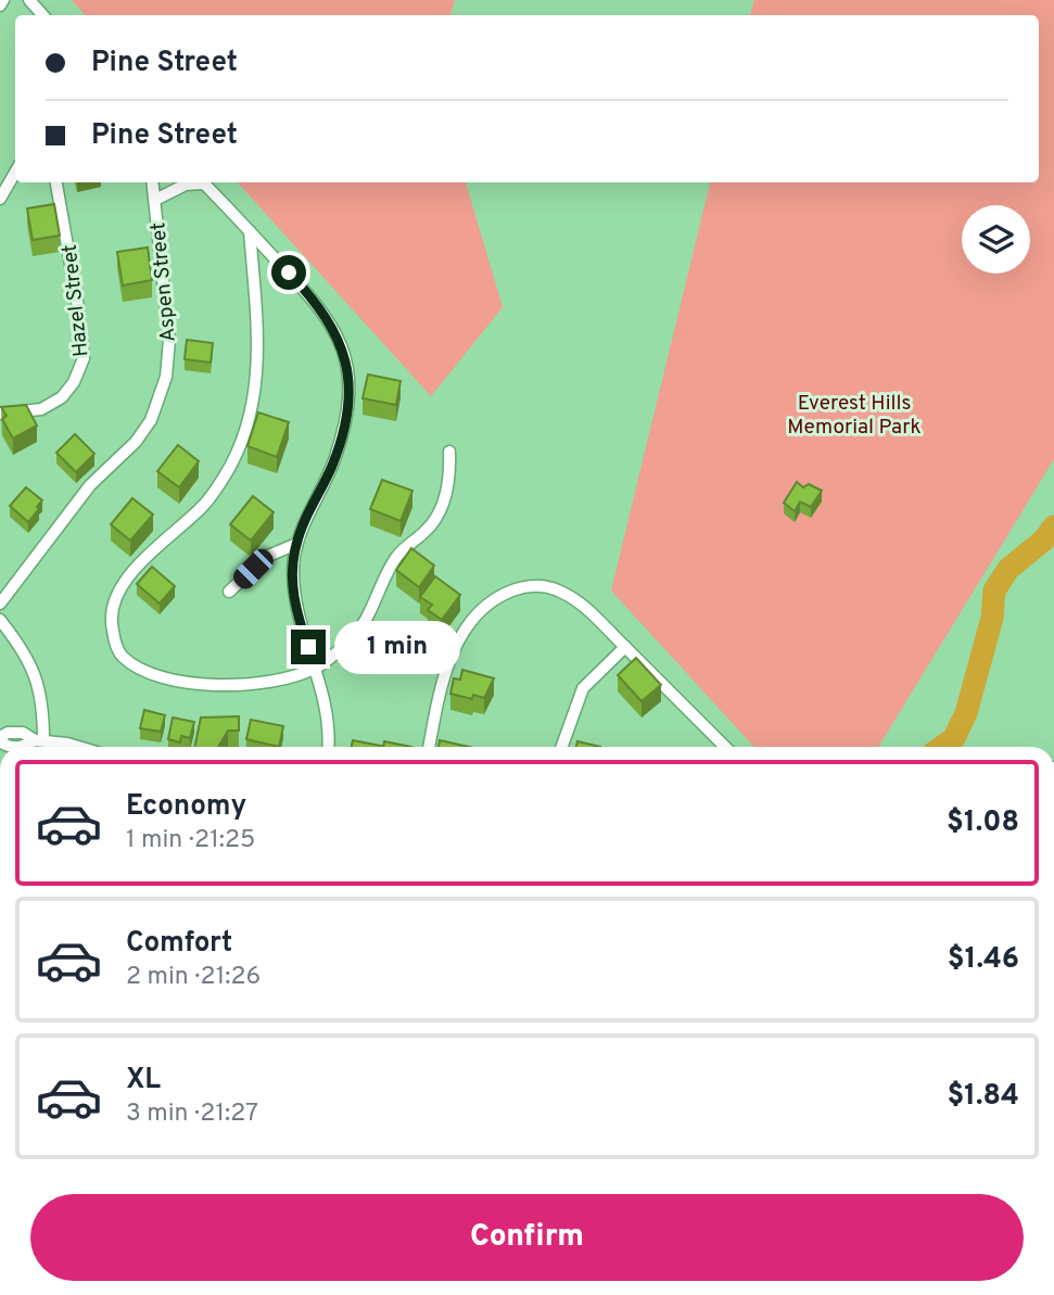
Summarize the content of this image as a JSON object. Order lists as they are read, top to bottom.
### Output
{
  "streets": {
    "street": ["Aspen Street", "Hazel Street"]
  },
  "parks": ["Everest Hills Memorial Park"],
  "page": {
    "banner": ["Pine Street", "Pine Street"],
    "bubble": "1 min",
    "list": [
      {
        "name": "Economy",
        "note": "1 min · 21:25",
        "value": "$1.08"
      },
      {
        "name": "Comfort",
        "note": "2 min · 21:26",
        "value": "$1.46"
      },
      {
        "name": "XL",
        "note": "3 min · 21:27",
        "value": "$1.84"
      }
    ],
    "buttons": "Confirm"
  }
}
